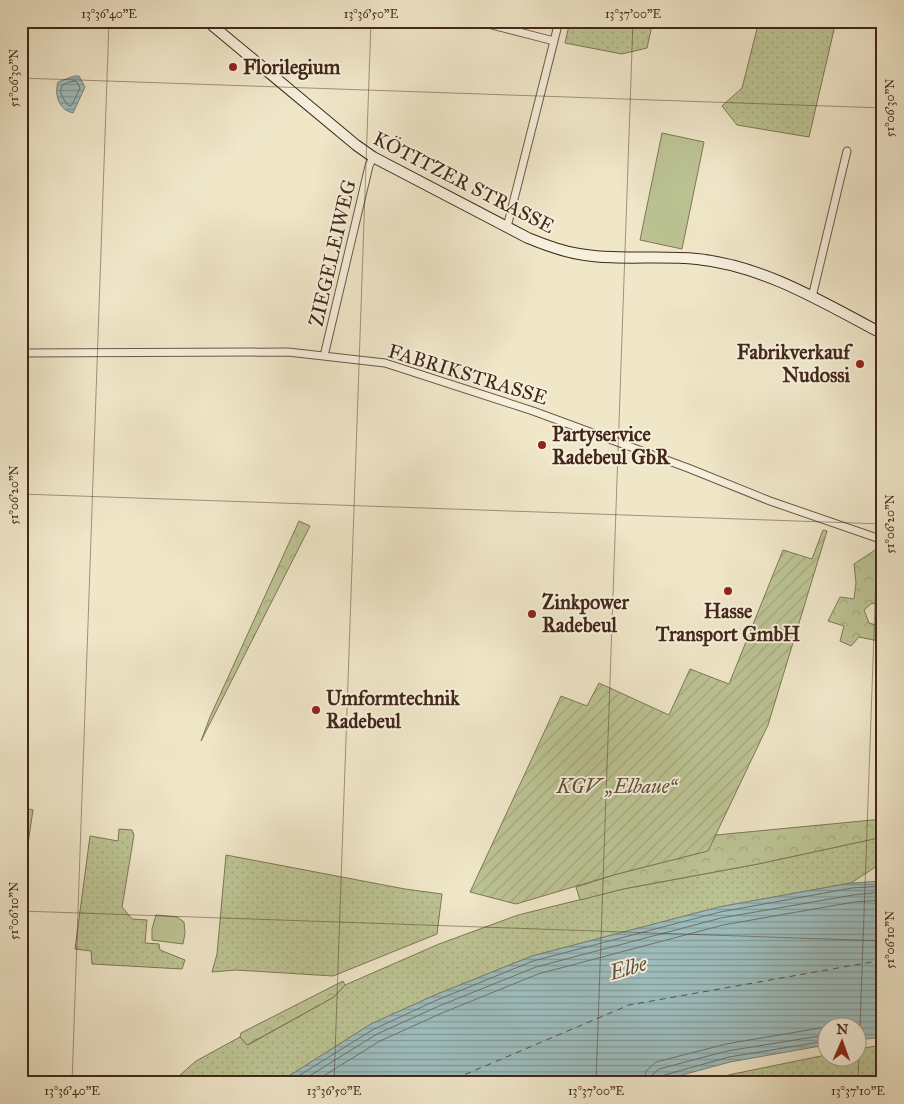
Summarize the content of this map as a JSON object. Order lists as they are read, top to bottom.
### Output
{
  "streets": {
    "street": ["KÖTITZER STRASSE", "ZIEGELEIWEG", "FABRIKSTRASSE"]
  },
  "crossings": [
    ["KÖTITZER STRASSE", "ZIEGELEIWEG"],
    ["ZIEGELEIWEG", "FABRIKSTRASSE"]
  ],
  "water": ["Elbe"],
  "parks": ["KGV „Elbaue“"],
  "places": [
    "Florilegium",
    "Fabrikverkauf Nudossi",
    "Partyservice Radebeul GbR",
    "Hasse Transport GmbH",
    "Zinkpower Radebeul",
    "Umformtechnik Radebeul"
  ],
  "north": "top",
  "coordinates": [
    "13°36'40\"E",
    "13°36'50\"E",
    "13°37'00\"E",
    "51°06'30\"N",
    "51°06'20\"N",
    "51°06'10\"N",
    "13°37'10\"E"
  ]
}
